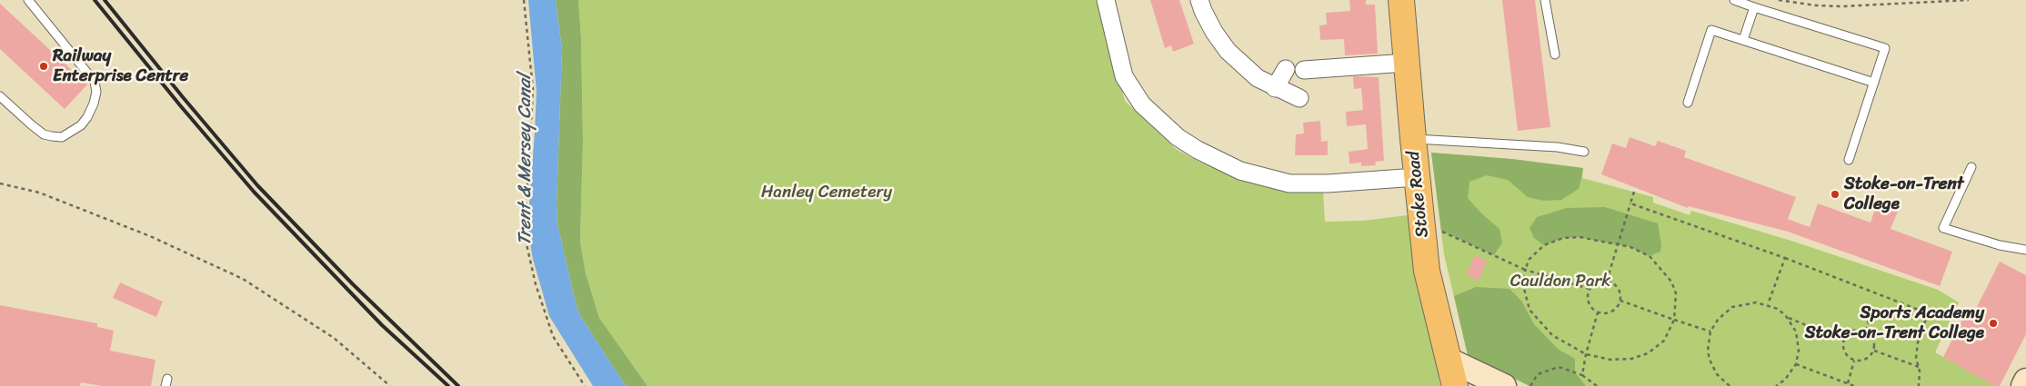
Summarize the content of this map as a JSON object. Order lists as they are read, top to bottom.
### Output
{
  "streets": {
    "main road": ["Stoke Road"]
  },
  "water": ["Trent & Mersey Canal"],
  "parks": ["Hanley Cemetery", "Cauldon Park"],
  "places": ["Railway Enterprise Centre", "Stoke-on-Trent College", "Sports Academy Stoke-on-Trent College"]
}
